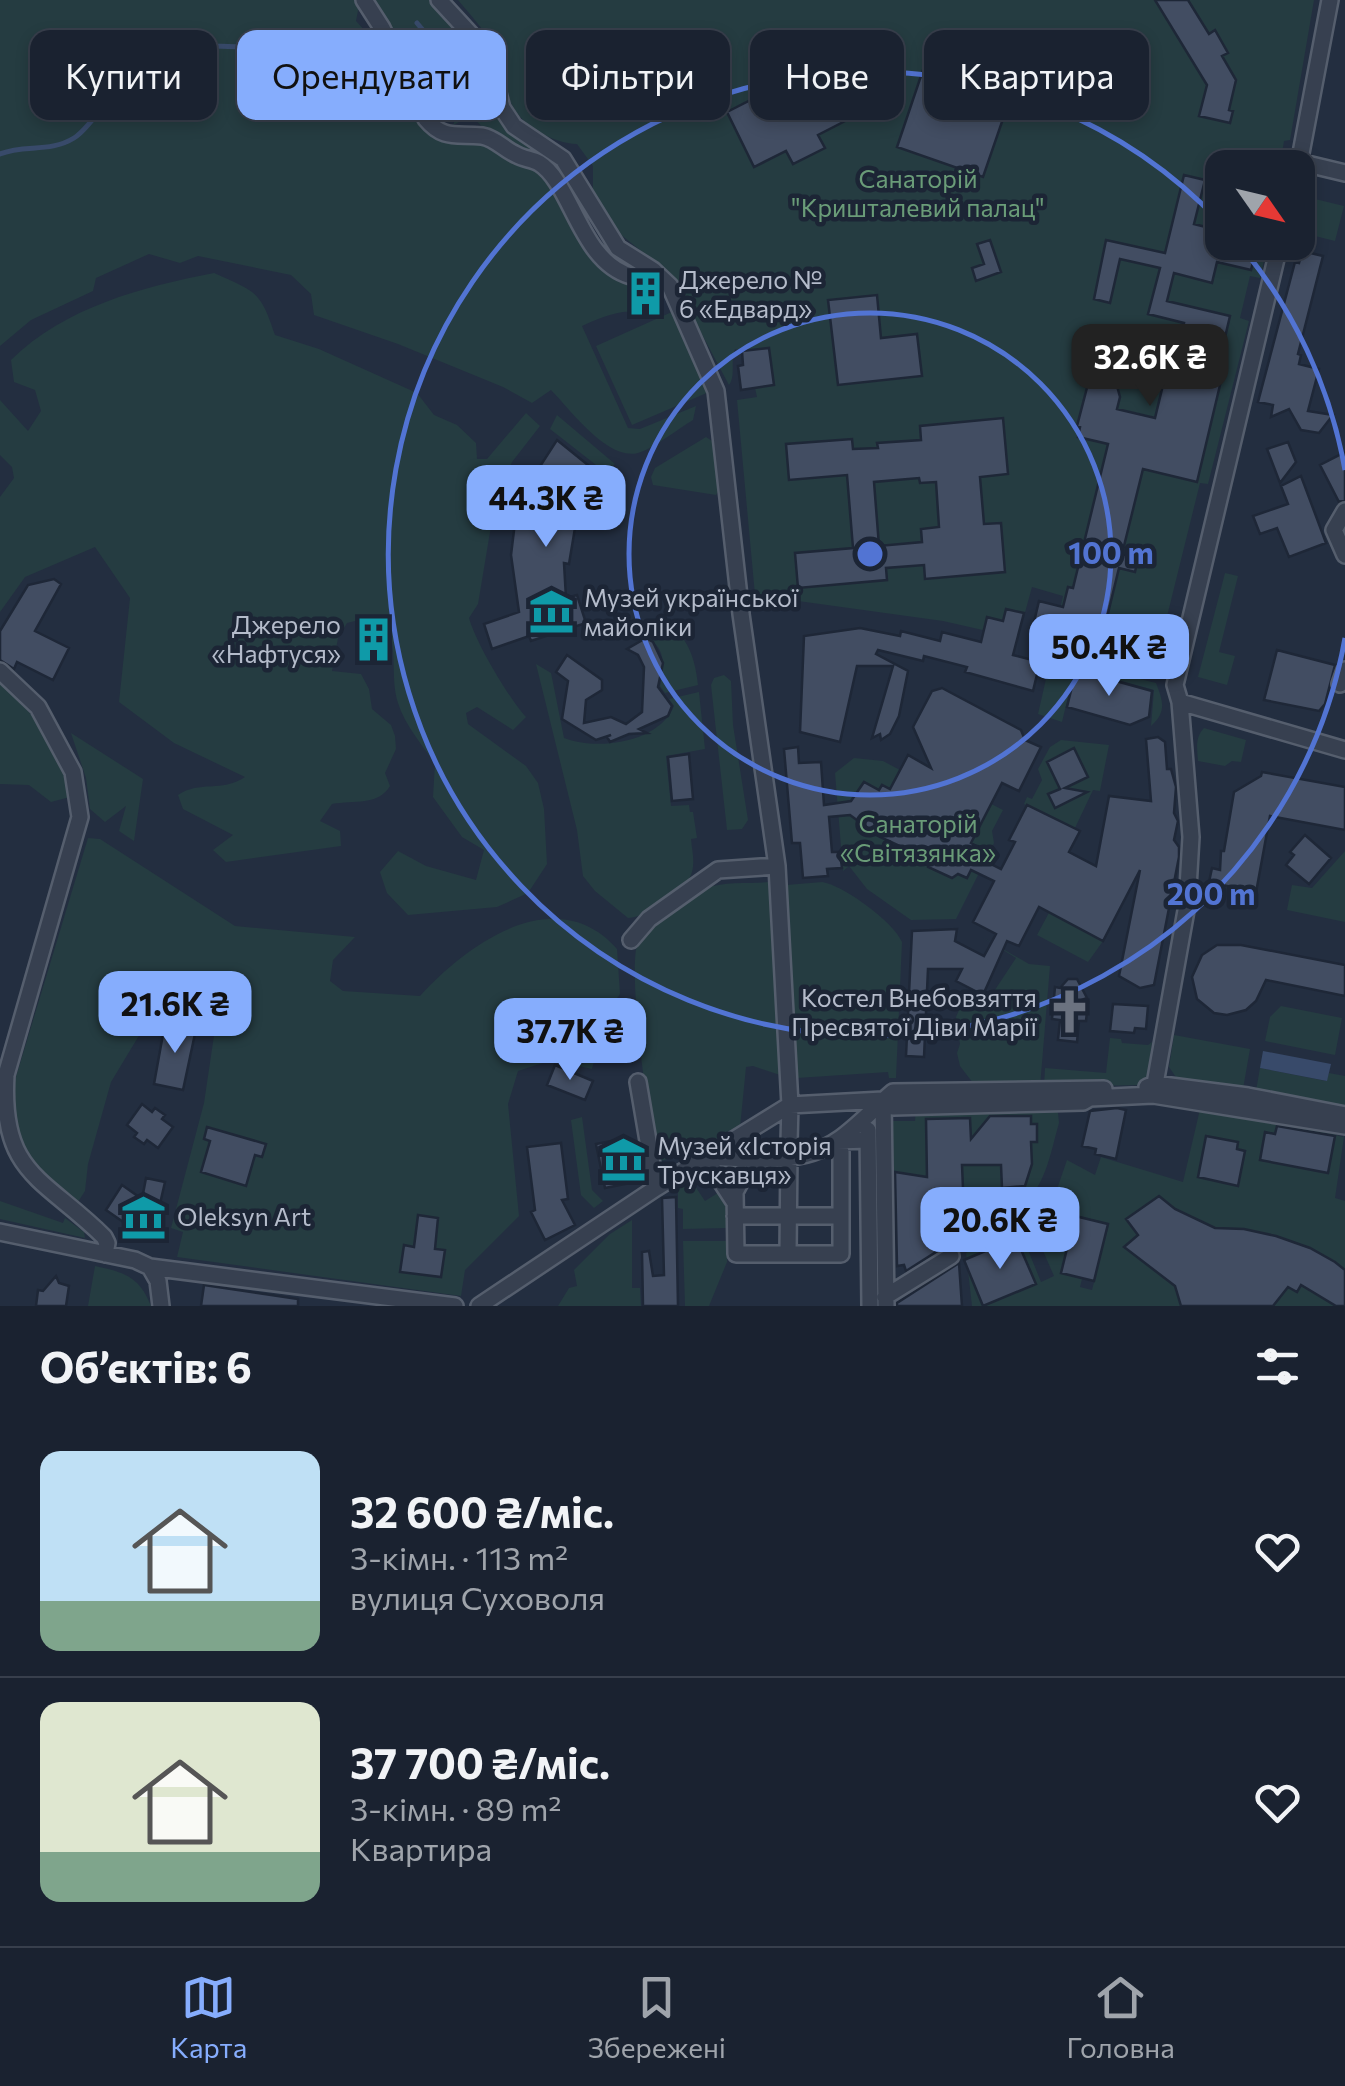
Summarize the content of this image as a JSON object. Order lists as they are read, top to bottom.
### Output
{
  "parks": ["Санаторій \"Кришталевий палац\"", "Санаторій «Світязянка»"],
  "places": {
    "building": ["Джерело № 6 «Едвард»", "Джерело «Нафтуся»"],
    "museum": ["Музей української майоліки", "Музей «Історія Трускавця»", "Oleksyn Art"],
    "church": ["Костел Внебовзяття Пресвятої Діви Марії"]
  },
  "north": "bottom right",
  "page": {
    "chip": [
      "Купити",
      "Орендувати",
      "Фільтри",
      "Нове",
      "Квартира"
    ],
    "price": [
      "32.6K ₴",
      "44.3K ₴",
      "50.4K ₴",
      "21.6K ₴",
      "37.7K ₴",
      "20.6K ₴"
    ],
    "heading": "Об’єктів: 6",
    "list": [
      {
        "name": "32 600 ₴/міс.",
        "note": "3-кімн. · 113 m² · вулиця Суховоля"
      },
      {
        "name": "37 700 ₴/міс.",
        "note": "3-кімн. · 89 m² · Квартира"
      }
    ],
    "tabs": ["Карта", "Збережені", "Головна"]
  },
  "rings": ["100 m", "200 m"]
}
